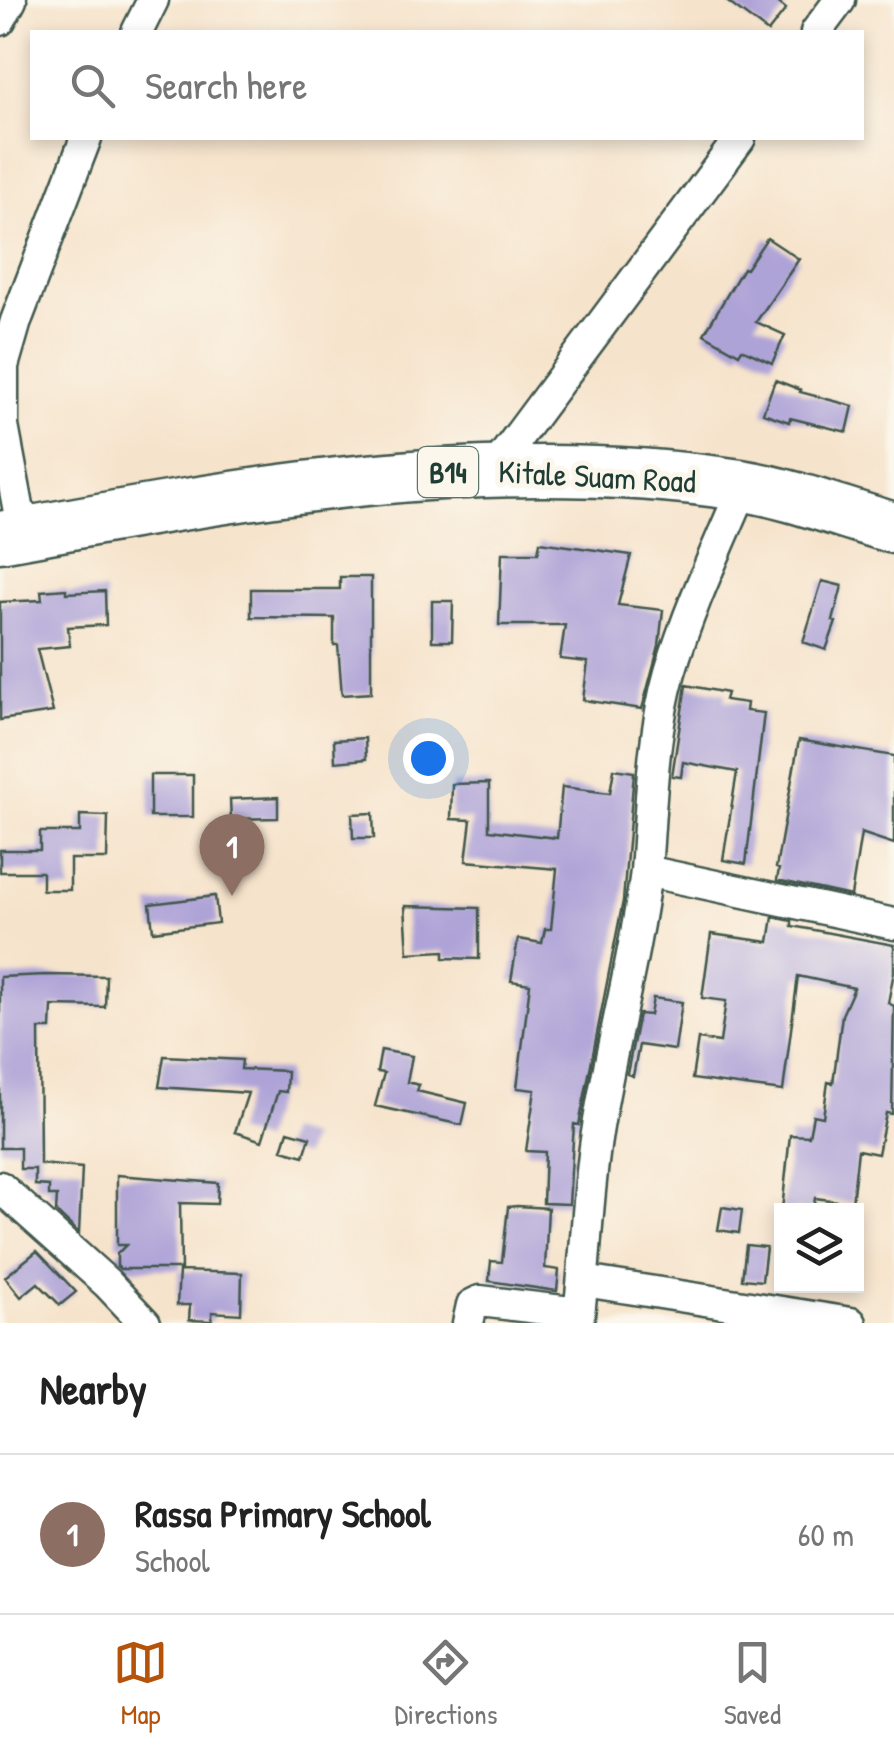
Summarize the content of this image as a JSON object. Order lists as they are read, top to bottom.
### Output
{
  "streets": {
    "highway": ["B14", "Kitale Suam Road"]
  },
  "page": {
    "search": "Search here",
    "pins": "1",
    "heading": "Nearby",
    "list": [
      {
        "mark": "1",
        "name": "Rassa Primary School",
        "note": "School",
        "value": "60 m"
      }
    ],
    "nav": ["Map", "Directions", "Saved"]
  }
}
